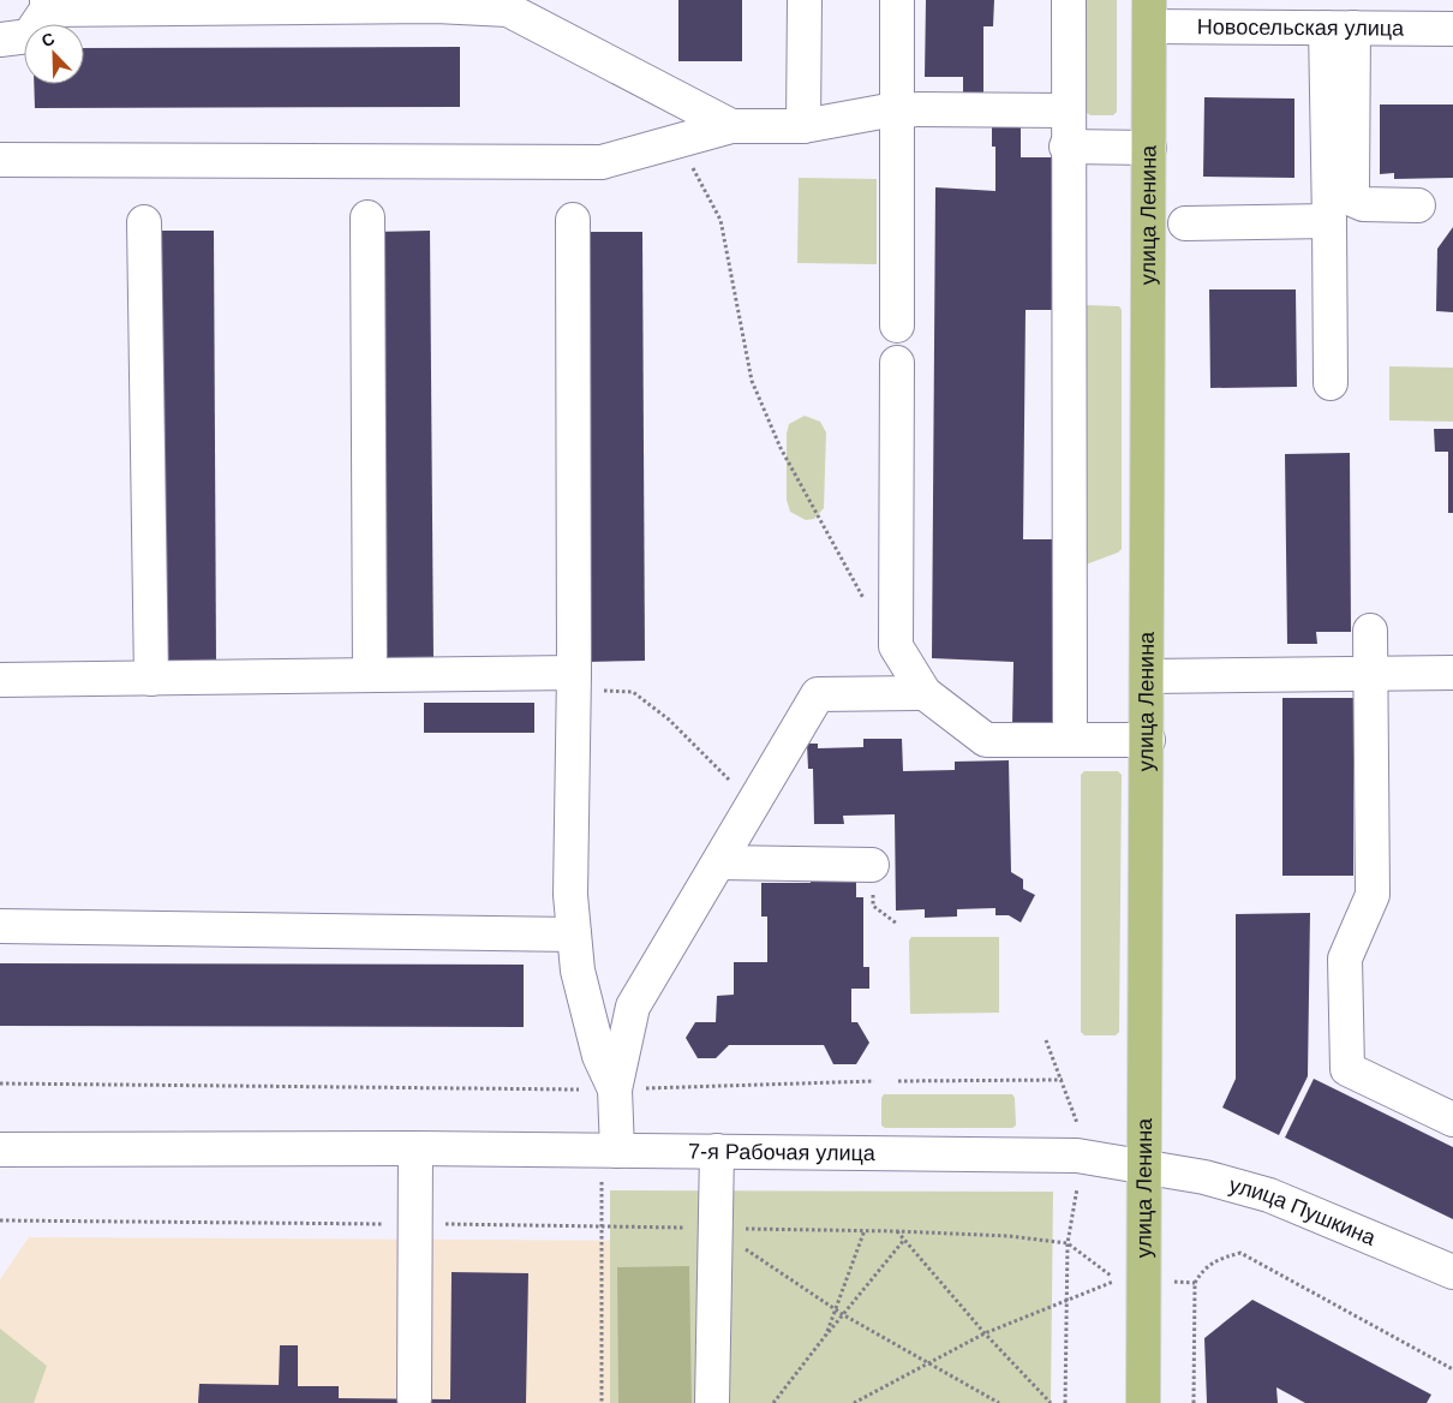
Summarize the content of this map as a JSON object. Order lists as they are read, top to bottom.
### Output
{
  "streets": {
    "main road": ["улица Ленина"],
    "street": ["Новосельская улица", "7-я Рабочая улица", "улица Пушкина"]
  },
  "crossings": [
    ["Новосельская улица", "улица Ленина"],
    ["улица Ленина", "7-я Рабочая улица"],
    ["улица Ленина", "улица Пушкина"],
    ["7-я Рабочая улица", "улица Пушкина"]
  ],
  "north": "top left"
}
